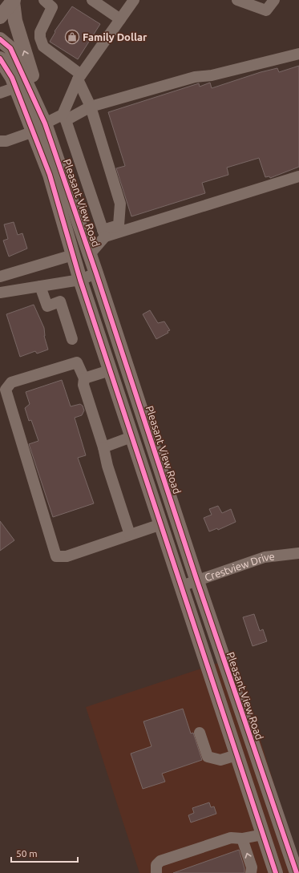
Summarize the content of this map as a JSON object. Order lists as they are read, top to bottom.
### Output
{
  "streets": {
    "main road": ["Pleasant View Road"],
    "street": ["Crestview Drive"]
  },
  "crossings": [
    ["Pleasant View Road", "Crestview Drive"]
  ],
  "places": {
    "shop": ["Family Dollar"]
  },
  "scale_bar": "50 m"
}
